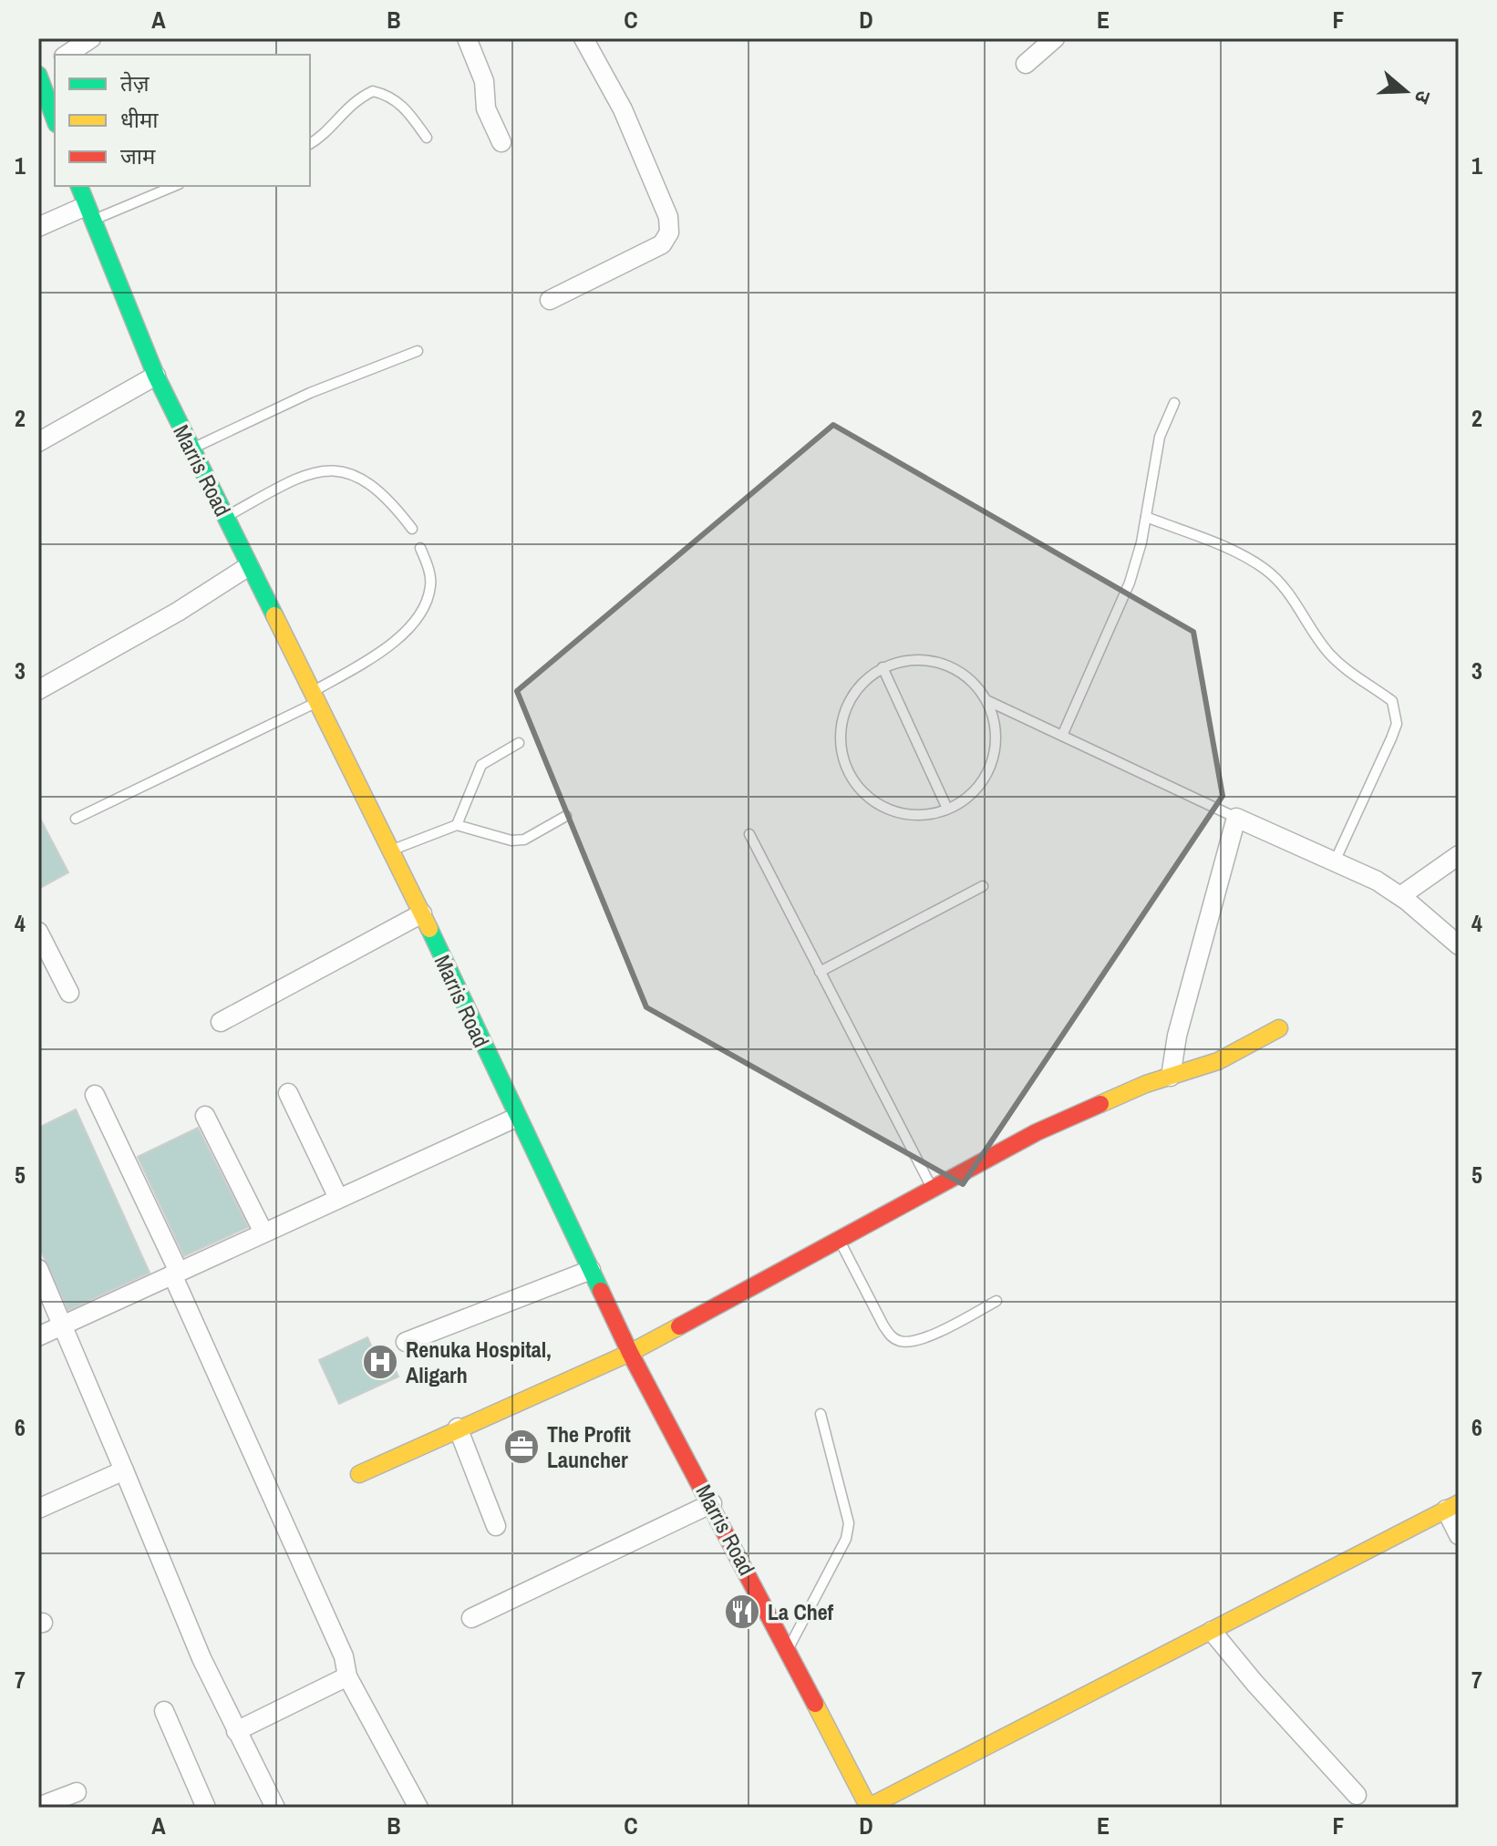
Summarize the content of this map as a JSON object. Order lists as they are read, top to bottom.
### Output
{
  "streets": {
    "street": ["Marris Road"]
  },
  "places": {
    "hospital": ["Renuka Hospital, Aligarh"],
    "office": ["The Profit Launcher"],
    "restaurant": ["La Chef"]
  },
  "legend": ["तेज़", "धीमा", "जाम"],
  "north": "right",
  "grid": {
    "columns": [
      "A",
      "B",
      "C",
      "D",
      "E",
      "F"
    ],
    "rows": [
      "1",
      "2",
      "3",
      "4",
      "5",
      "6",
      "7"
    ]
  }
}
